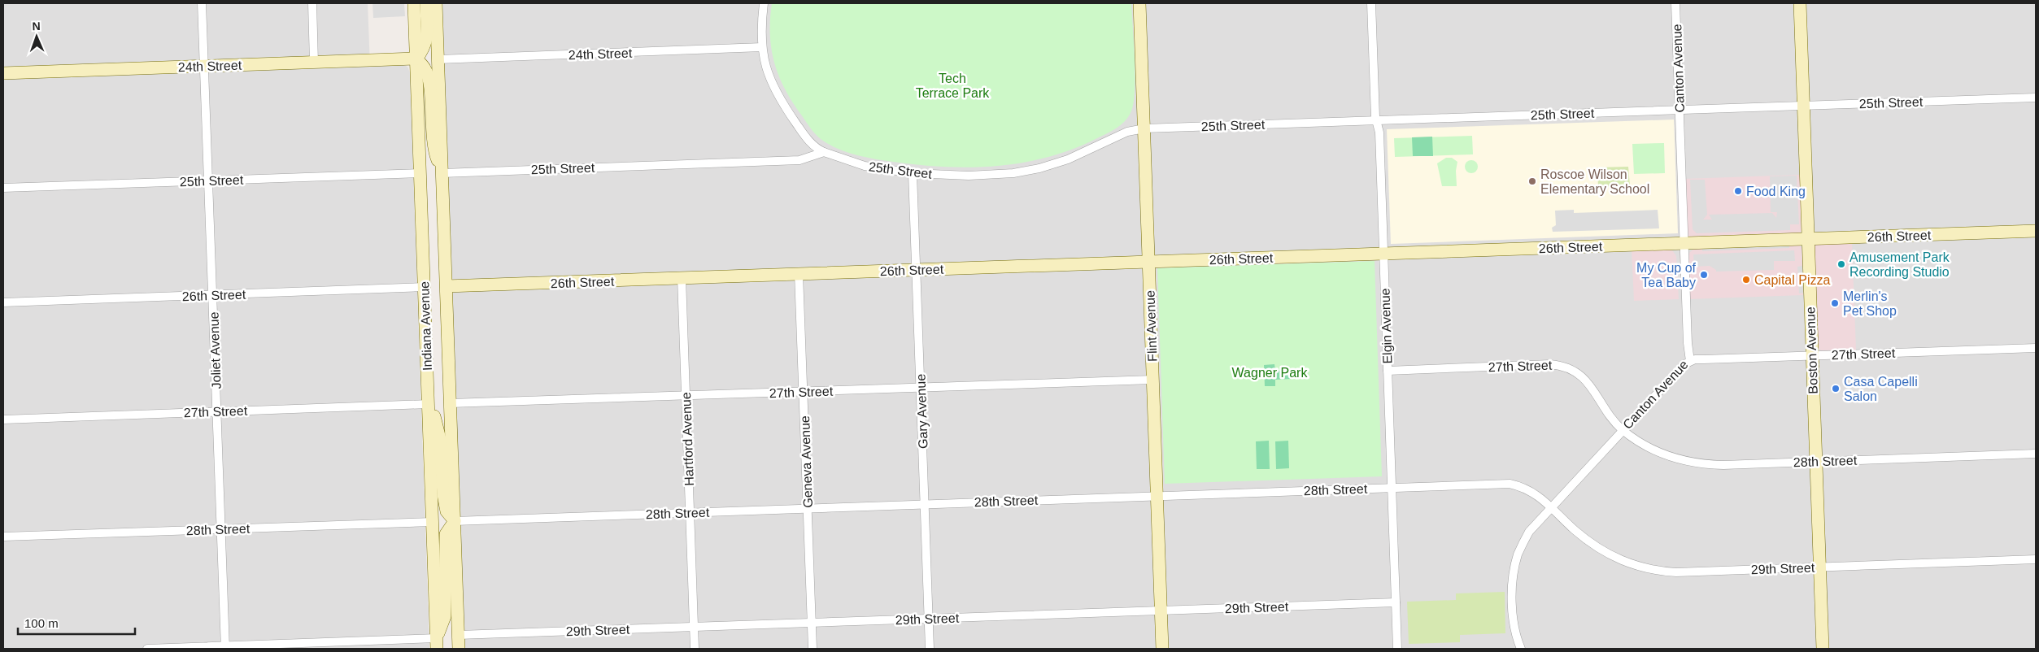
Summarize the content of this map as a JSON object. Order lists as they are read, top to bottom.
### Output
{
  "streets": {
    "street": [
      "24th Street",
      "Canton Avenue",
      "25th Street",
      "26th Street",
      "Indiana Avenue",
      "Flint Avenue",
      "Elgin Avenue",
      "Joliet Avenue",
      "Boston Avenue",
      "27th Street",
      "Gary Avenue",
      "Hartford Avenue",
      "28th Street",
      "Geneva Avenue",
      "29th Street"
    ]
  },
  "crossings": [
    ["24th Street", "Indiana Avenue"],
    ["24th Street", "Joliet Avenue"],
    ["Canton Avenue", "25th Street"],
    ["Canton Avenue", "26th Street"],
    ["Canton Avenue", "27th Street"],
    ["Canton Avenue", "28th Street"],
    ["Canton Avenue", "29th Street"],
    ["25th Street", "Indiana Avenue"],
    ["25th Street", "Flint Avenue"],
    ["25th Street", "Elgin Avenue"],
    ["25th Street", "Joliet Avenue"],
    ["25th Street", "Boston Avenue"],
    ["25th Street", "Gary Avenue"],
    ["26th Street", "Indiana Avenue"],
    ["26th Street", "Flint Avenue"],
    ["26th Street", "Elgin Avenue"],
    ["26th Street", "Joliet Avenue"],
    ["26th Street", "Boston Avenue"],
    ["26th Street", "Gary Avenue"],
    ["26th Street", "Hartford Avenue"],
    ["26th Street", "Geneva Avenue"],
    ["Indiana Avenue", "27th Street"],
    ["Indiana Avenue", "28th Street"],
    ["Indiana Avenue", "29th Street"],
    ["Flint Avenue", "27th Street"],
    ["Flint Avenue", "28th Street"],
    ["Flint Avenue", "29th Street"],
    ["Elgin Avenue", "27th Street"],
    ["Elgin Avenue", "28th Street"],
    ["Elgin Avenue", "29th Street"],
    ["Joliet Avenue", "27th Street"],
    ["Joliet Avenue", "28th Street"],
    ["Boston Avenue", "27th Street"],
    ["Boston Avenue", "28th Street"],
    ["Boston Avenue", "29th Street"],
    ["27th Street", "Gary Avenue"],
    ["27th Street", "Hartford Avenue"],
    ["27th Street", "28th Street"],
    ["27th Street", "Geneva Avenue"],
    ["Gary Avenue", "28th Street"],
    ["Gary Avenue", "29th Street"],
    ["Hartford Avenue", "28th Street"],
    ["Hartford Avenue", "29th Street"],
    ["28th Street", "Geneva Avenue"],
    ["28th Street", "29th Street"],
    ["Geneva Avenue", "29th Street"]
  ],
  "parks": ["Tech Terrace Park", "Wagner Park"],
  "places": [
    "Roscoe Wilson Elementary School",
    "Food King",
    "Amusement Park Recording Studio",
    "My Cup of Tea Baby",
    "Capital Pizza",
    "Merlin's Pet Shop",
    "Casa Capelli Salon"
  ],
  "scale_bar": "100 m",
  "north": "top"
}
